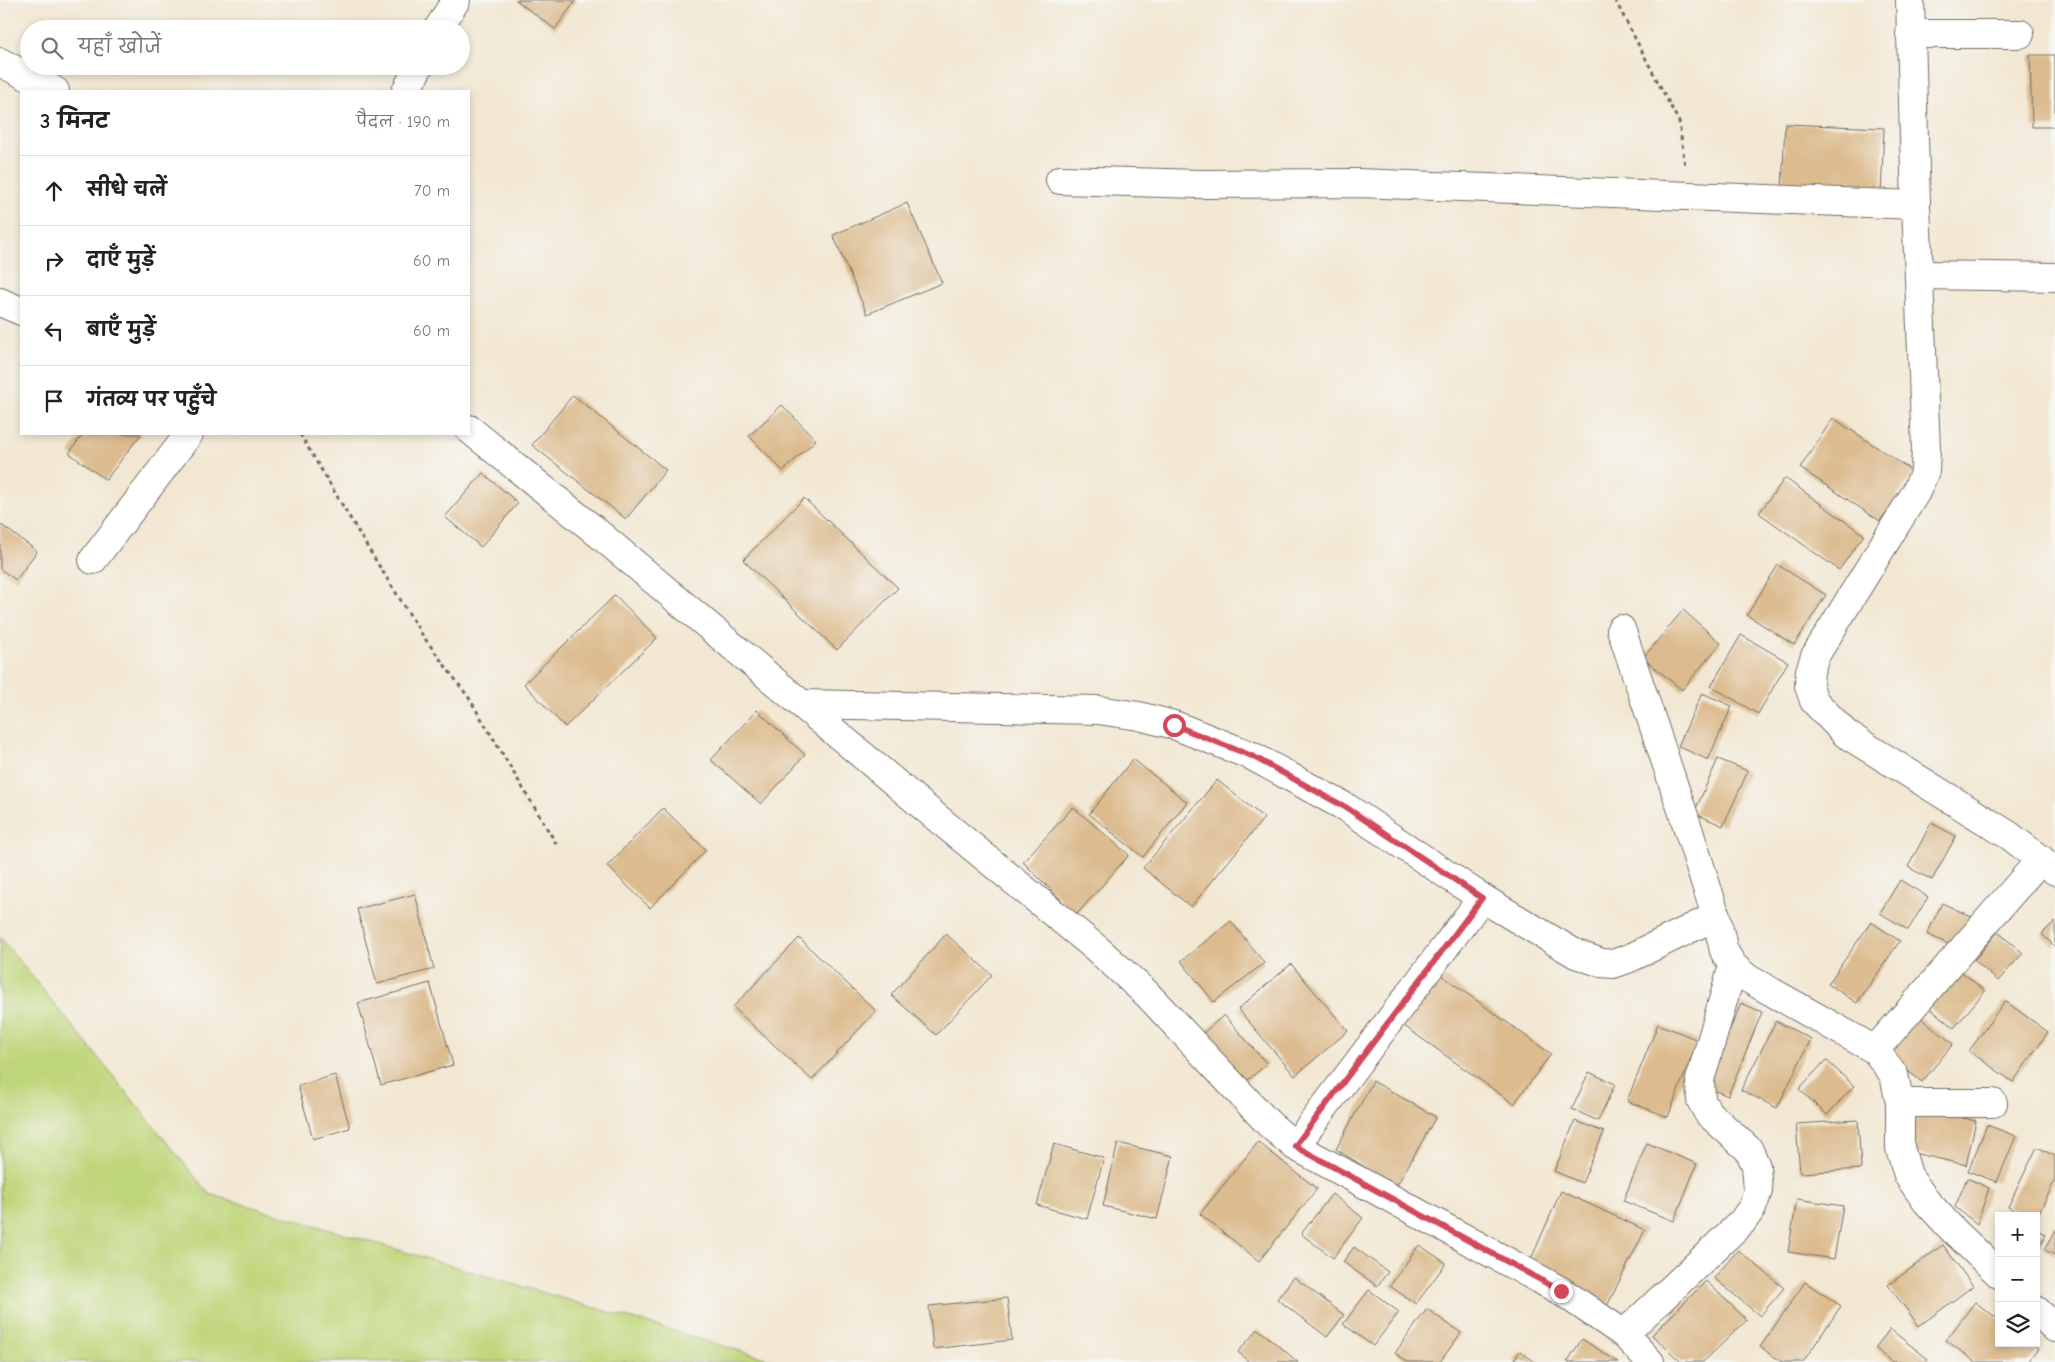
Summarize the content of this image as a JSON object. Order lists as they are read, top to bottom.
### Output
{
  "page": {
    "search": "यहाँ खोजें",
    "heading": ["3 मिनट", "पैदल · 190 m"],
    "list": [
      ["सीधे चलें", "70 m"],
      ["दाएँ मुड़ें", "60 m"],
      ["बाएँ मुड़ें", "60 m"],
      "गंतव्य पर पहुँचे"
    ],
    "map_buttons": ["+", "−"]
  }
}
